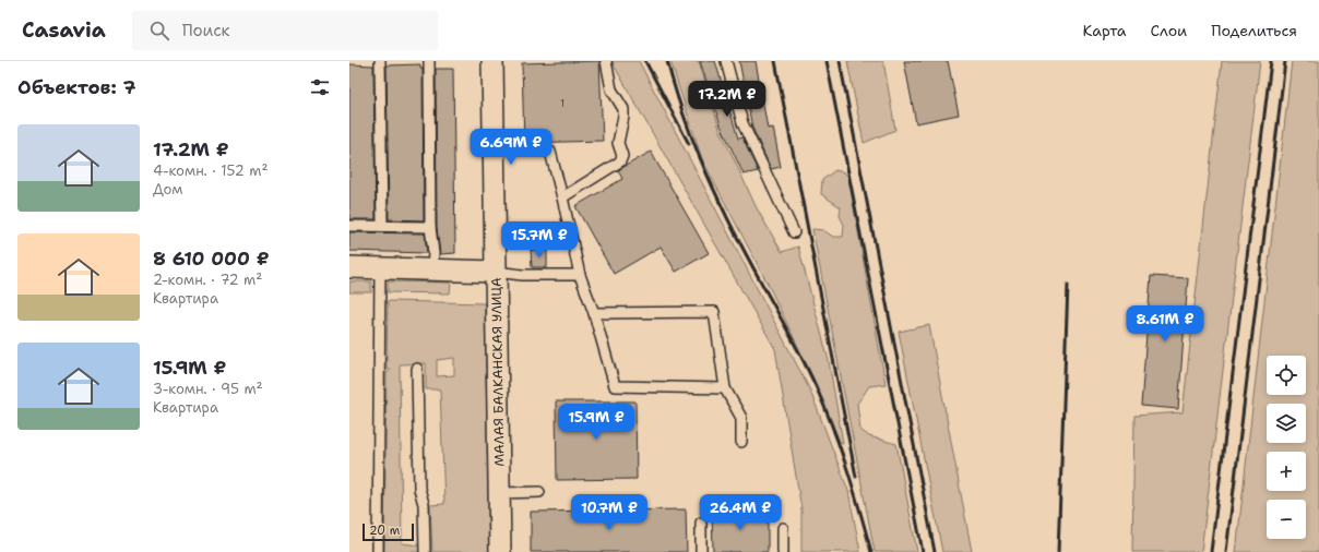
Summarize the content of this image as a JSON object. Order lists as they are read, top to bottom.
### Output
{
  "streets": {
    "street": ["МАЛАЯ БАЛКАНСКАЯ УЛИЦА"]
  },
  "house_numbers": ["1"],
  "scale_bar": "20 m",
  "page": {
    "header": "Casavia",
    "search": "Поиск",
    "nav": ["Карта", "Слои", "Поделиться"],
    "heading": "Объектов: 7",
    "price": [
      "17.2M ₽",
      "6.69M ₽",
      "15.7M ₽",
      "8.61M ₽",
      "15.9M ₽",
      "10.7M ₽",
      "26.4M ₽"
    ],
    "list": [
      {
        "name": "17.2M ₽",
        "note": "4-комн. · 152 m² · Дом"
      },
      {
        "name": "8 610 000 ₽",
        "note": "2-комн. · 72 m² · Квартира"
      },
      {
        "name": "15.9M ₽",
        "note": "3-комн. · 95 m² · Квартира"
      }
    ],
    "map_buttons": ["+", "−"],
    "scale": "20 m"
  }
}
